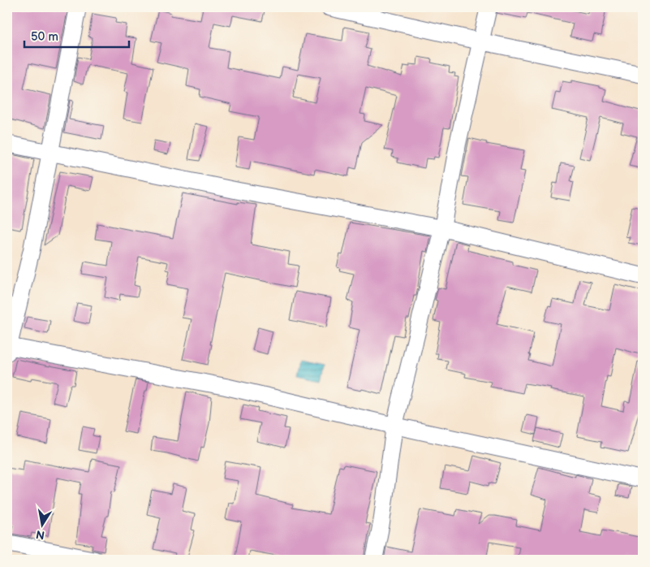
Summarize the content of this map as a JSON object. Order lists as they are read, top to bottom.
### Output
{
  "scale_bar": "50 m",
  "north": "bottom"
}
